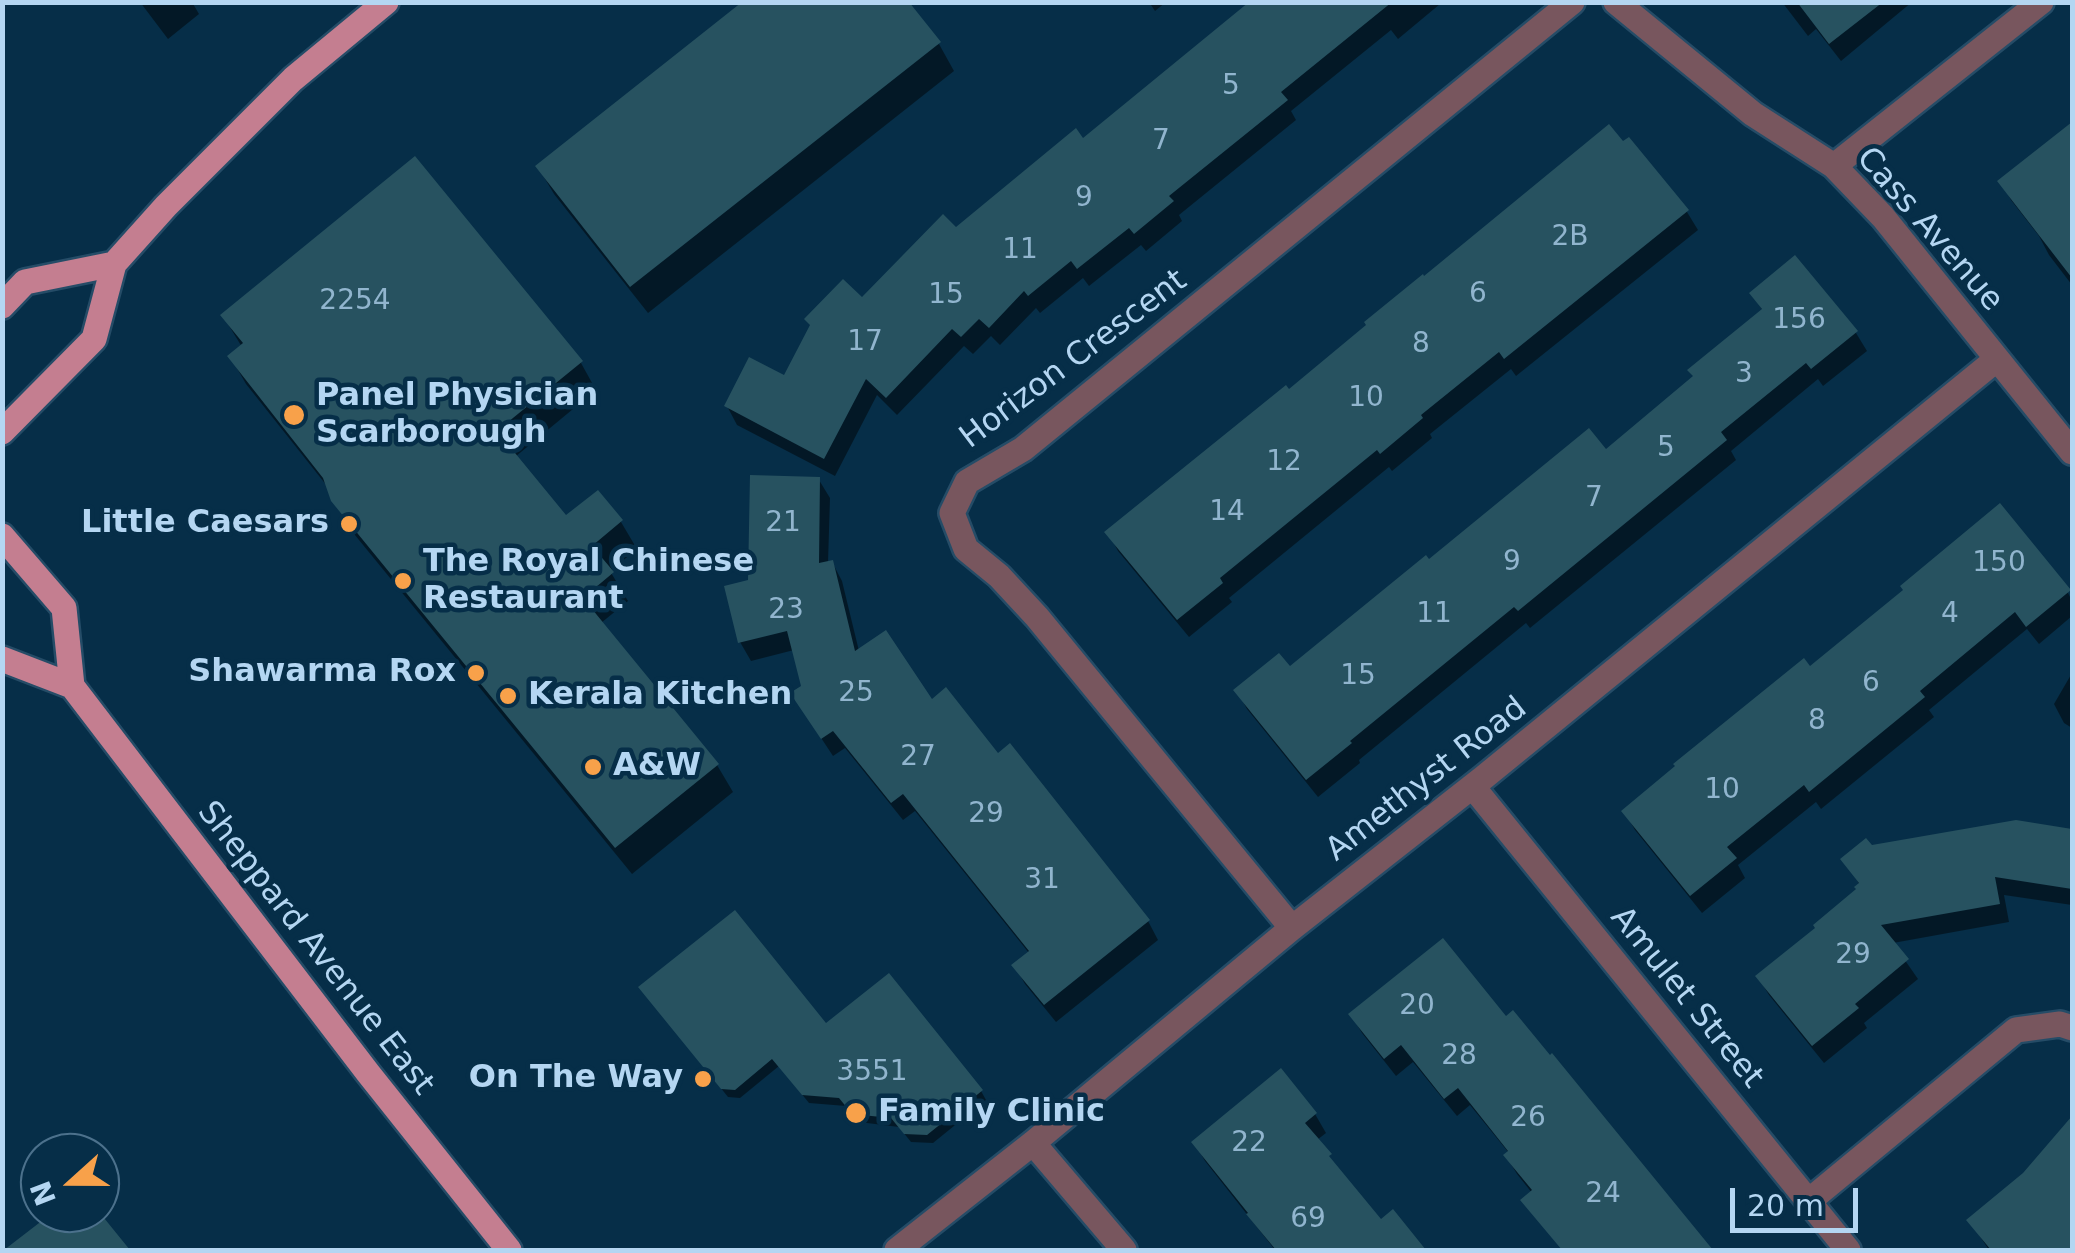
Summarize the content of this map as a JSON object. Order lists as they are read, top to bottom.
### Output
{
  "streets": {
    "main road": ["Sheppard Avenue East"],
    "street": [
      "Cass Avenue",
      "Horizon Crescent",
      "Amethyst Road",
      "Amulet Street"
    ]
  },
  "crossings": [
    ["Cass Avenue", "Amethyst Road"],
    ["Horizon Crescent", "Amethyst Road"],
    ["Amethyst Road", "Amulet Street"]
  ],
  "places": [
    "Panel Physician Scarborough",
    "Little Caesars",
    "The Royal Chinese Restaurant",
    "Shawarma Rox",
    "Kerala Kitchen",
    "A&W",
    "On The Way",
    "Family Clinic"
  ],
  "house_numbers": [
    "5",
    "7",
    "9",
    "2B",
    "11",
    "6",
    "15",
    "2254",
    "156",
    "17",
    "8",
    "3",
    "10",
    "5",
    "12",
    "7",
    "14",
    "21",
    "9",
    "150",
    "23",
    "11",
    "4",
    "15",
    "6",
    "25",
    "8",
    "27",
    "10",
    "29",
    "31",
    "29",
    "20",
    "28",
    "3551",
    "26",
    "22",
    "24",
    "69"
  ],
  "scale_bar": "20 m",
  "north": "left"
}
